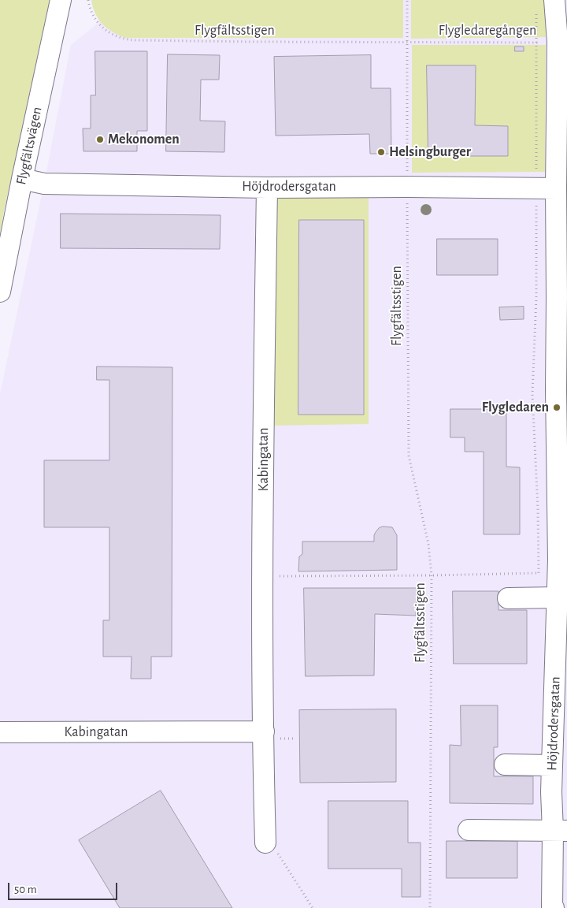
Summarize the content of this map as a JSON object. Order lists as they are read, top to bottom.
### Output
{
  "streets": {
    "street": ["Flygfältsvägen", "Höjdrodersgatan", "Kabingatan"],
    "path": ["Flygfältsstigen", "Flygledaregången"]
  },
  "crossings": [
    ["Flygfältsstigen", "Flygledaregången"],
    ["Flygfältsstigen", "Höjdrodersgatan"],
    ["Flygledaregången", "Höjdrodersgatan"],
    ["Flygfältsvägen", "Höjdrodersgatan"],
    ["Höjdrodersgatan", "Kabingatan"]
  ],
  "places": ["Mekonomen", "Helsingburger", "Flygledaren"],
  "scale_bar": "50 m"
}
